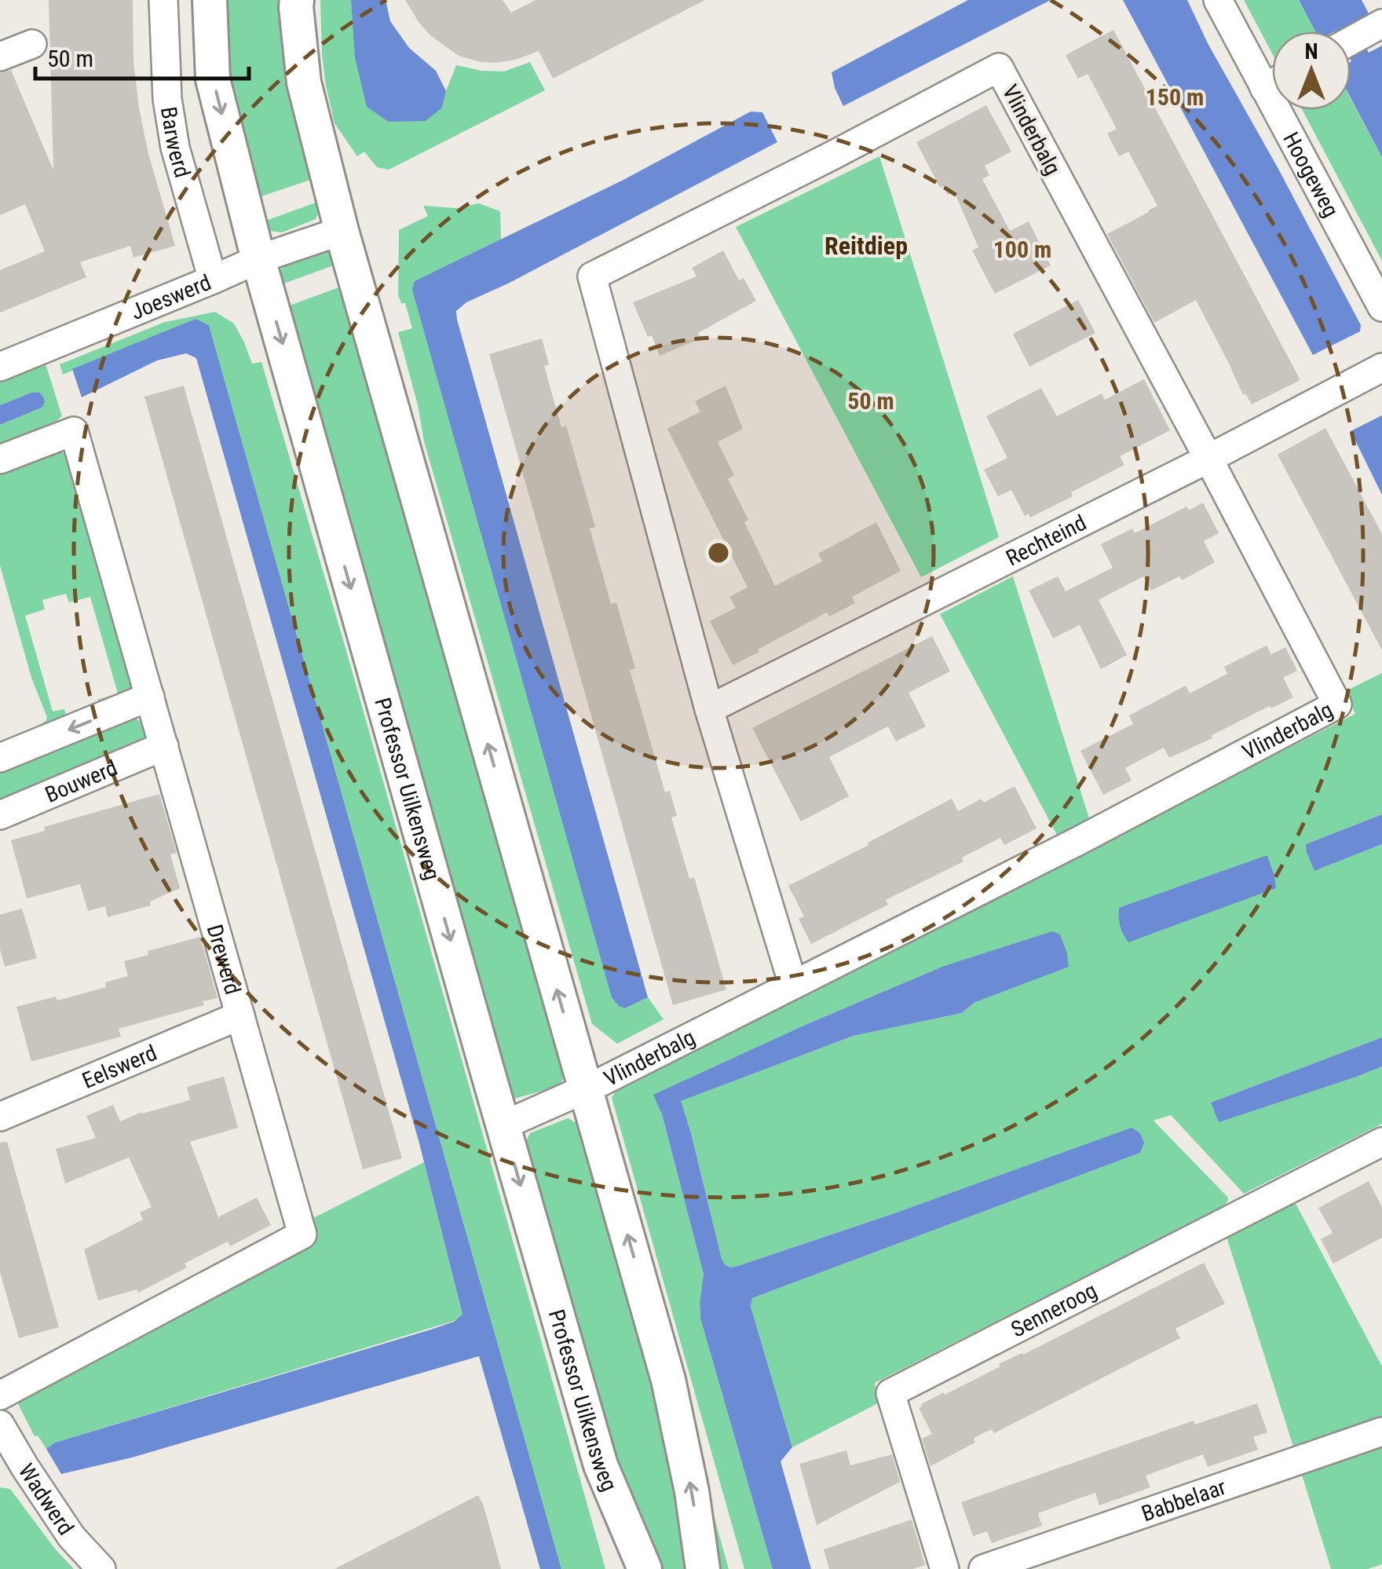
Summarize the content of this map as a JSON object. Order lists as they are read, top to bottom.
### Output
{
  "streets": {
    "street": [
      "Vlinderbalg",
      "Barwerd",
      "Hoogeweg",
      "Joeswerd",
      "Rechteind",
      "Bouwerd",
      "Professor Uilkensweg",
      "Drewerd",
      "Eelswerd",
      "Senneroog",
      "Wadwerd",
      "Babbelaar"
    ]
  },
  "crossings": [
    ["Vlinderbalg", "Rechteind"],
    ["Vlinderbalg", "Professor Uilkensweg"],
    ["Barwerd", "Joeswerd"],
    ["Joeswerd", "Professor Uilkensweg"],
    ["Bouwerd", "Drewerd"],
    ["Drewerd", "Eelswerd"]
  ],
  "districts": ["Reitdiep"],
  "scale_bar": "50 m",
  "north": "top",
  "rings": ["150 m", "100 m", "50 m"]
}
